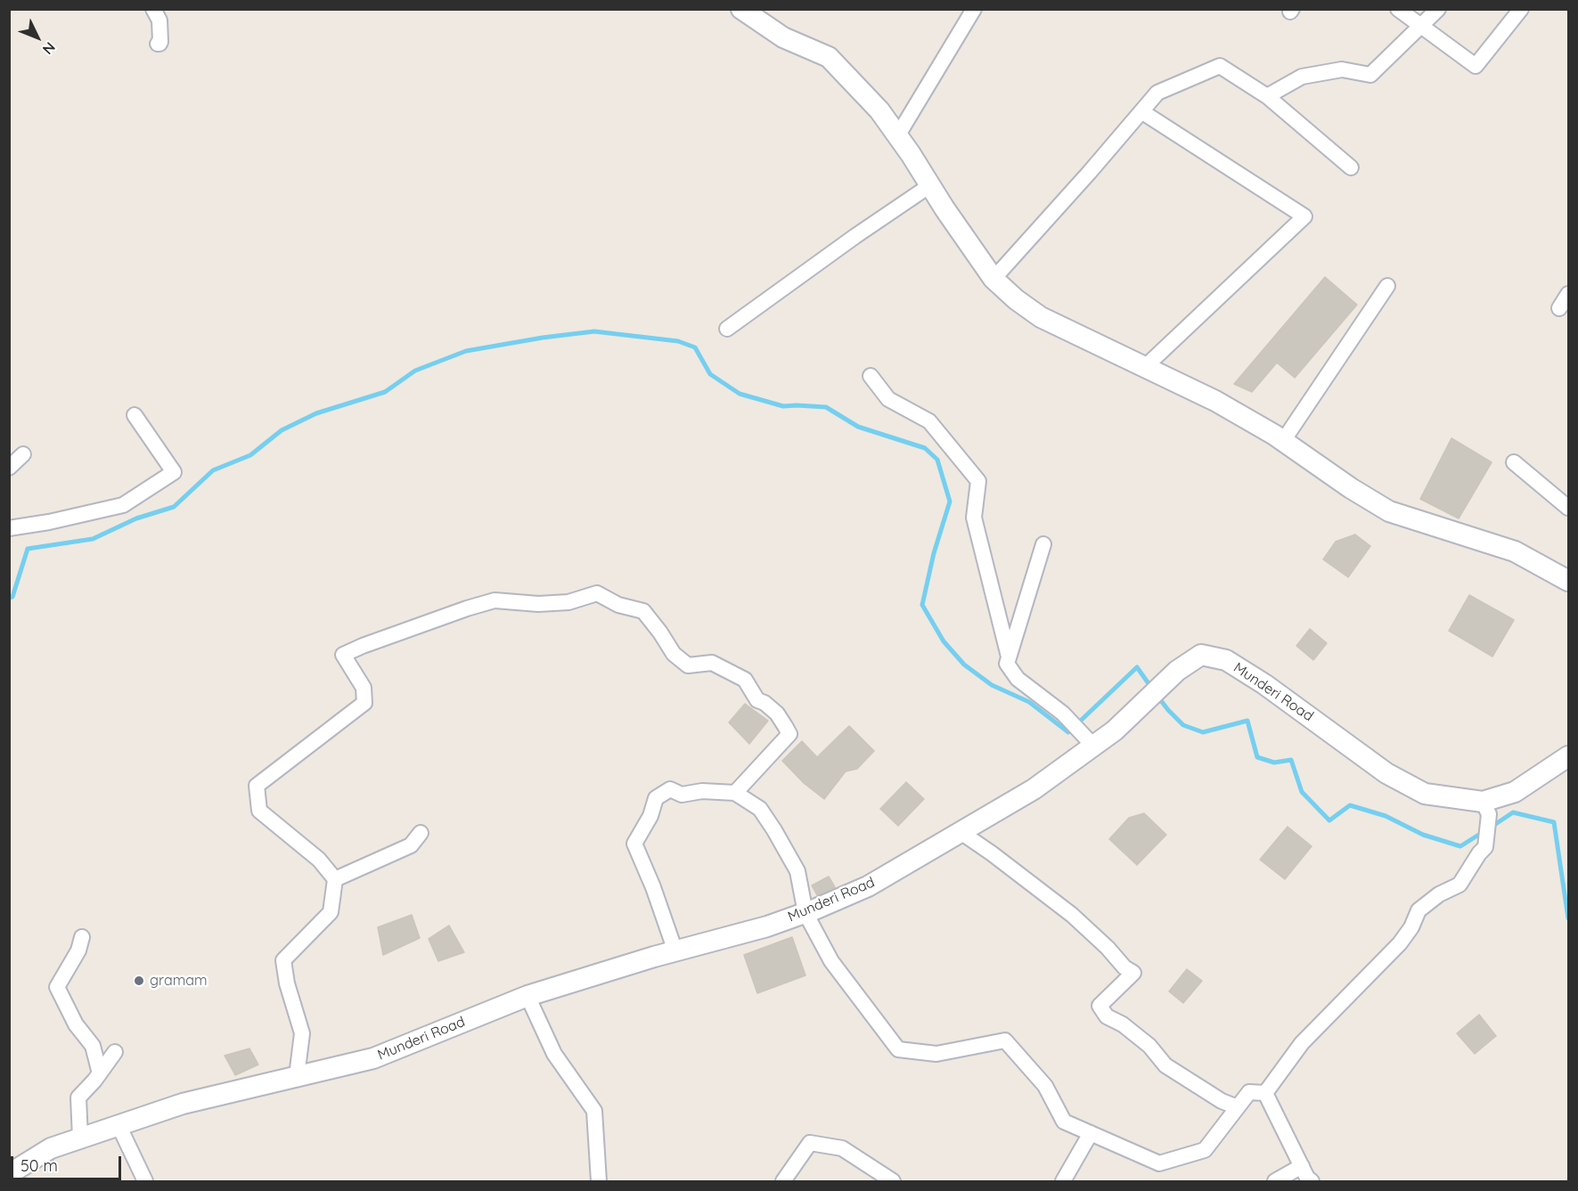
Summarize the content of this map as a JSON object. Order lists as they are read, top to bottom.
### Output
{
  "streets": {
    "main road": ["Munderi Road"]
  },
  "places": ["gramam"],
  "scale_bar": "50 m",
  "north": "bottom right"
}
